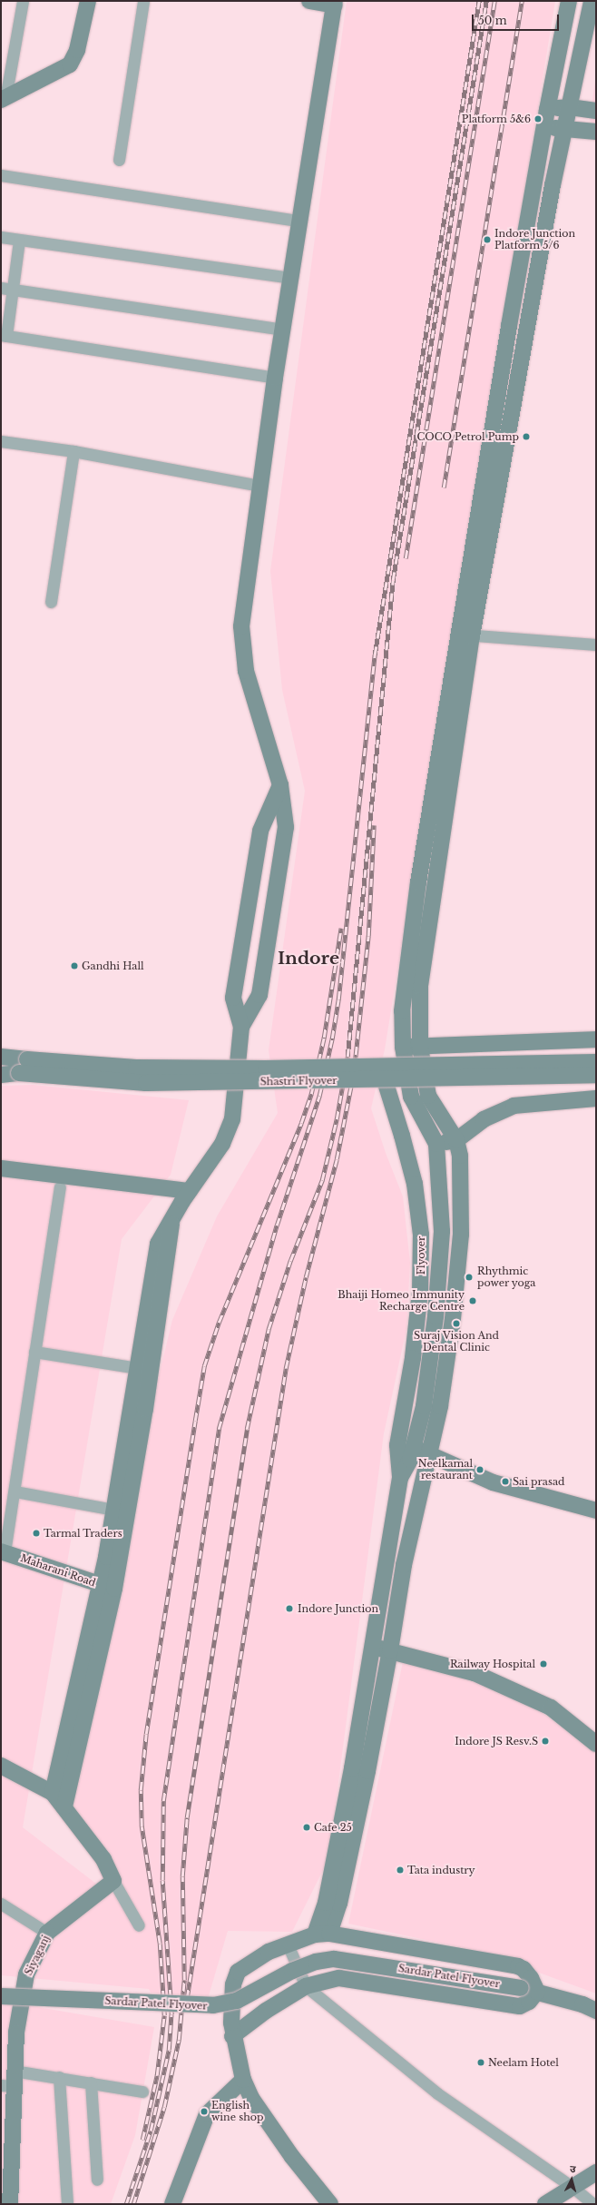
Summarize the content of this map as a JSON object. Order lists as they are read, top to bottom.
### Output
{
  "streets": {
    "street": [
      "Shastri Flyover",
      "Flyover",
      "Maharani Road",
      "Siyaganj",
      "Sardar Patel Flyover"
    ]
  },
  "crossings": [
    ["Shastri Flyover", "Flyover"]
  ],
  "districts": ["Indore"],
  "places": [
    "Platform 5&6",
    "Indore Junction Platform 5/6",
    "COCO Petrol Pump",
    "Gandhi Hall",
    "Rhythmic power yoga",
    "Bhaiji Homeo Immunity Recharge Centre",
    "Suraj Vision And Dental Clinic",
    "Neelkamal restaurant",
    "Sai prasad",
    "Tarmal Traders",
    "Indore Junction",
    "Railway Hospital",
    "Indore JS Resv.S",
    "Cafe 25",
    "Tata industry",
    "Neelam Hotel",
    "English wine shop"
  ],
  "scale_bar": "50 m",
  "north": "top"
}
